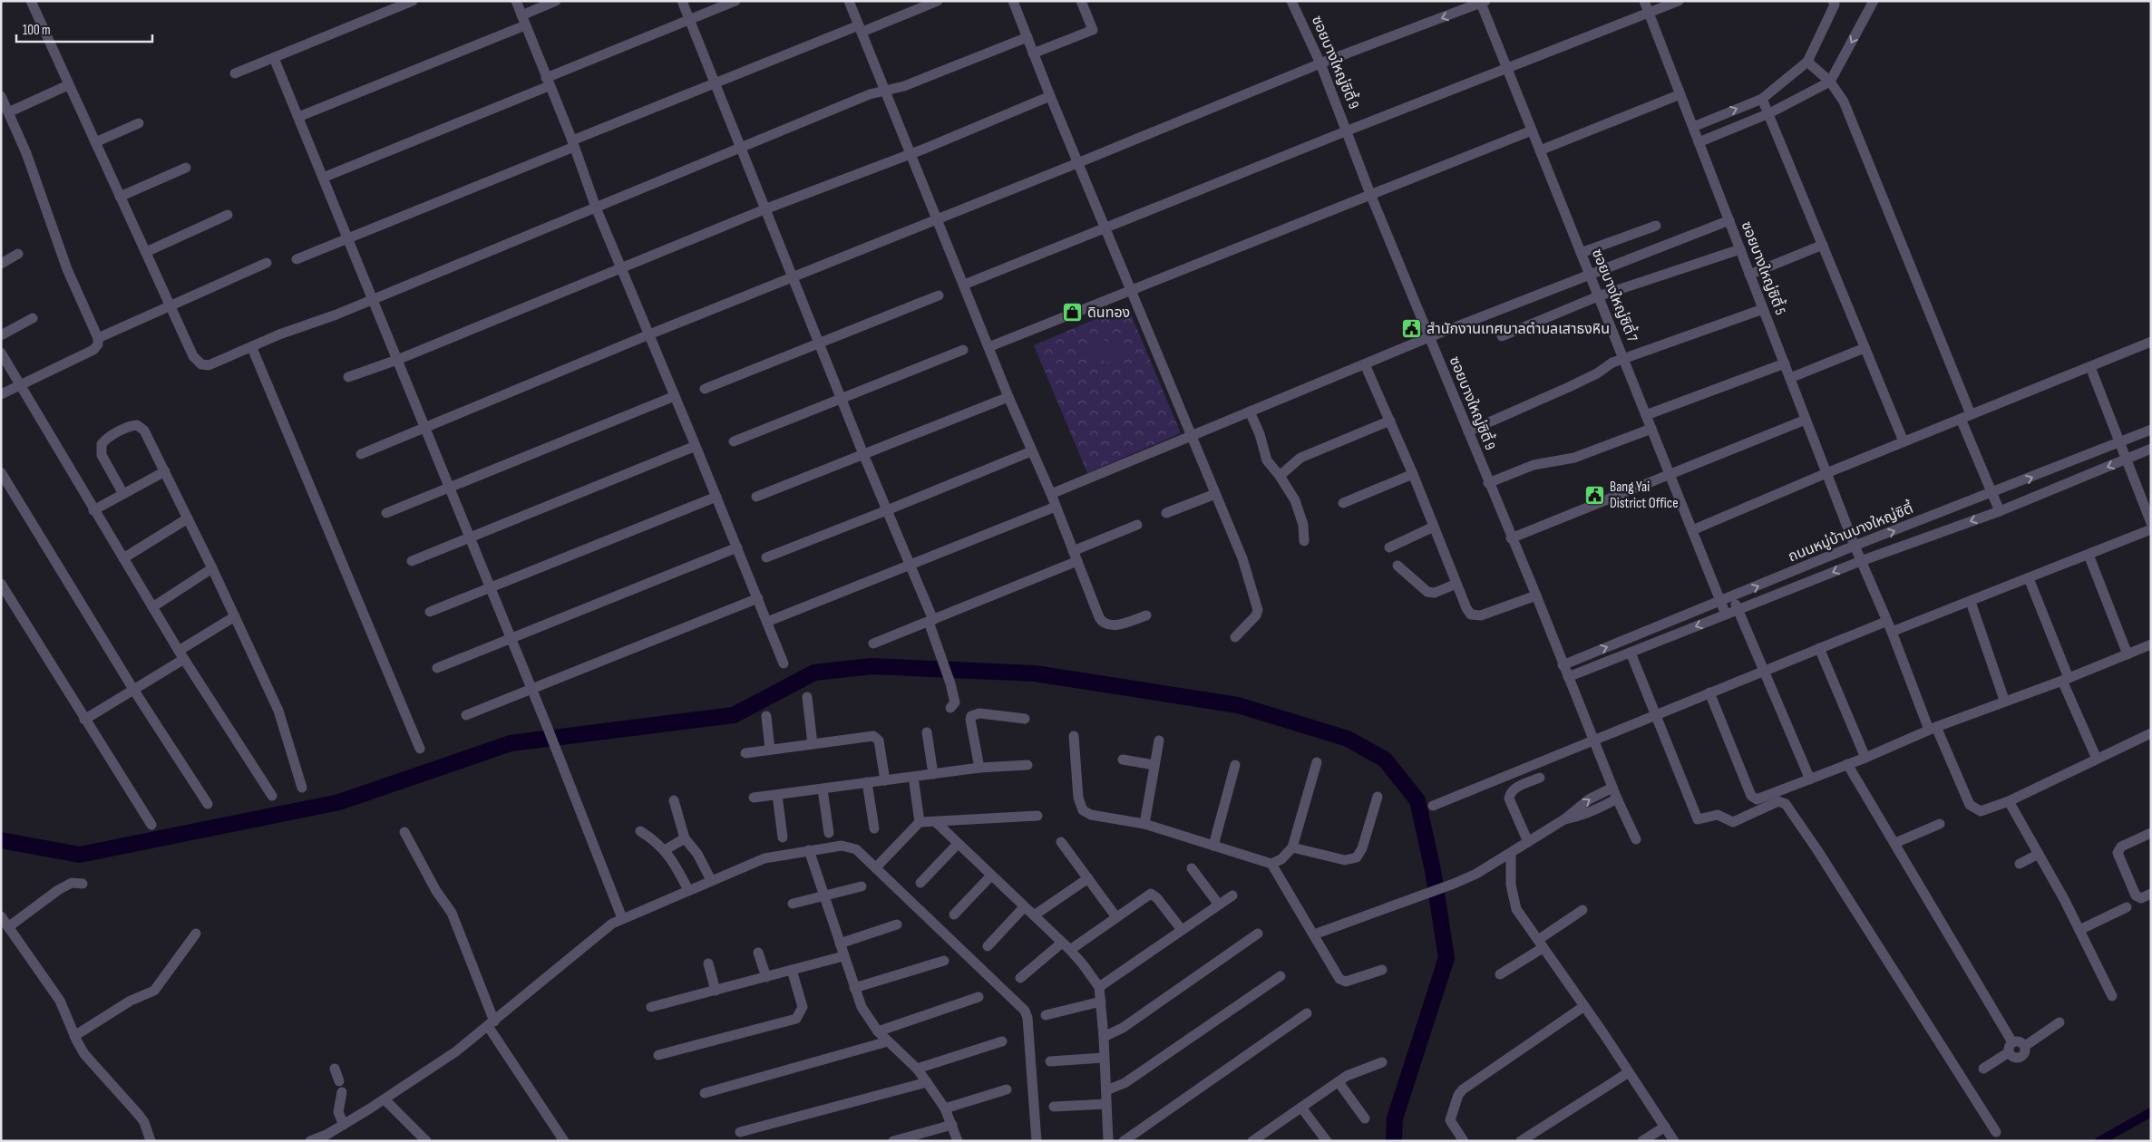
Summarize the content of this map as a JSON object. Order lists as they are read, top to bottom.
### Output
{
  "streets": {
    "street": [
      "ซอยบางใหญ่ซิตี้ 9",
      "ซอยบางใหญ่ซิตี้ 5",
      "ซอยบางใหญ่ซิตี้ 7",
      "ถนนหมู่บ้านบางใหญ่ซิตี้"
    ]
  },
  "crossings": [
    ["ซอยบางใหญ่ซิตี้ 9", "ถนนหมู่บ้านบางใหญ่ซิตี้"],
    ["ซอยบางใหญ่ซิตี้ 5", "ถนนหมู่บ้านบางใหญ่ซิตี้"],
    ["ซอยบางใหญ่ซิตี้ 7", "ถนนหมู่บ้านบางใหญ่ซิตี้"]
  ],
  "places": {
    "shop": ["ดินทอง"],
    "public building": ["สำนักงานเทศบาลตำบลเสาธงหิน", "Bang Yai District Office"]
  },
  "scale_bar": "100 m"
}
